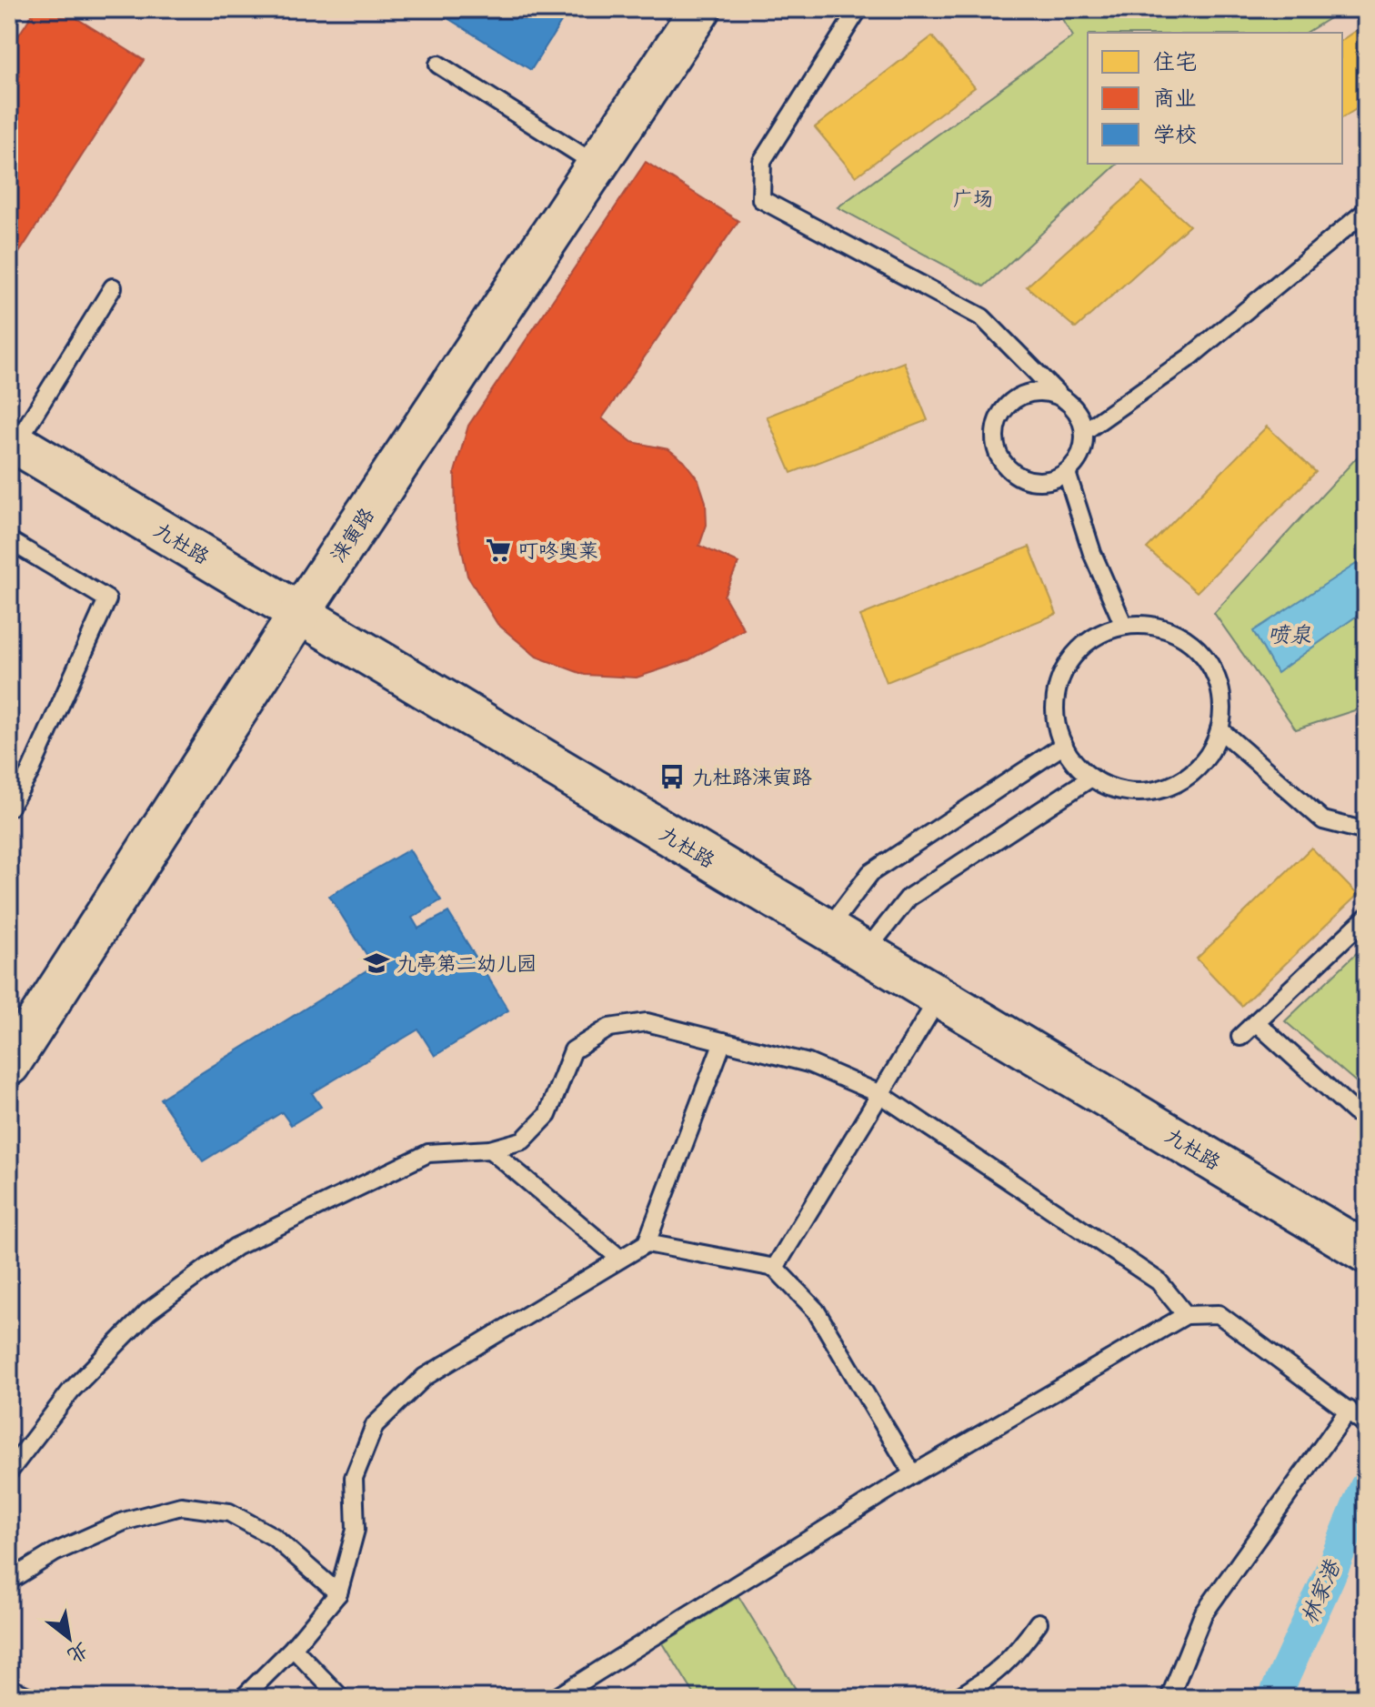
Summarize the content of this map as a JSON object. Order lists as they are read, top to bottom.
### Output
{
  "streets": {
    "street": ["涞寅路", "九杜路"]
  },
  "crossings": [
    ["涞寅路", "九杜路"]
  ],
  "water": ["喷泉", "林家港"],
  "parks": ["广场"],
  "places": {
    "supermarket": ["叮咚奥莱"],
    "bus stop": ["九杜路涞寅路"],
    "school or university": ["九亭第二幼儿园"]
  },
  "legend": ["住宅", "商业", "学校"],
  "north": "bottom right"
}
